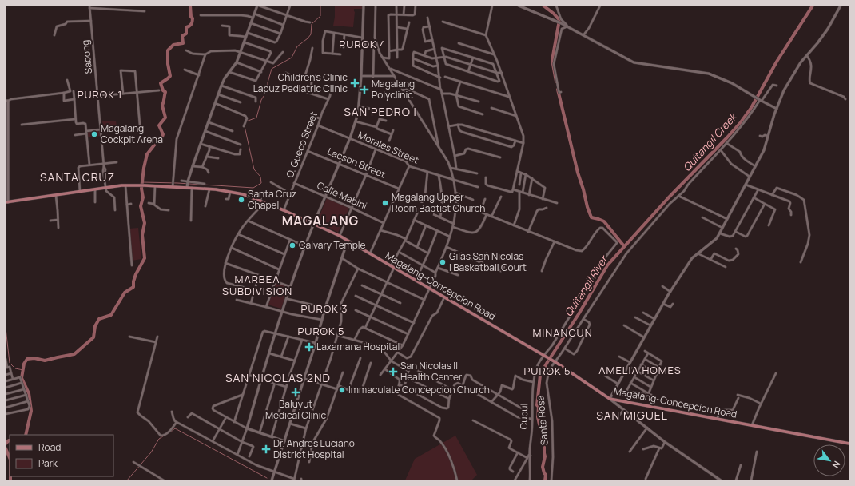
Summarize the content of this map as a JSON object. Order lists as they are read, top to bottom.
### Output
{
  "streets": {
    "main road": ["Magalang-Concepcion Road"],
    "street": [
      "Sabong",
      "O. Gueco Street",
      "Morales Street",
      "Lacson Street",
      "Calle Mabini",
      "Cubul",
      "Santa Rosa"
    ]
  },
  "crossings": [
    ["Sabong", "Magalang-Concepcion Road"],
    ["O. Gueco Street", "Morales Street"],
    ["O. Gueco Street", "Lacson Street"],
    ["O. Gueco Street", "Calle Mabini"],
    ["O. Gueco Street", "Magalang-Concepcion Road"],
    ["Magalang-Concepcion Road", "Cubul"],
    ["Magalang-Concepcion Road", "Santa Rosa"]
  ],
  "districts": [
    "PUROK 4",
    "PUROK 1",
    "SAN PEDRO I",
    "SANTA CRUZ",
    "MAGALANG",
    "MARBEA SUBDIVISION",
    "PUROK 3",
    "PUROK 5",
    "MINANGUN",
    "AMELIA HOMES",
    "PUROK 5",
    "SAN NICOLAS 2ND",
    "SAN MIGUEL"
  ],
  "water": ["Quitangil Creek", "Quitangil River"],
  "places": {
    "health": [
      "Children's Clinic Lapuz Pediatric Clinic",
      "Magalang Polyclinic",
      "Laxamana Hospital",
      "San Nicolas II Health Center",
      "Baluyut Medical Clinic",
      "Dr. Andres Luciano District Hospital"
    ],
    "other": [
      "Magalang Cockpit Arena",
      "Santa Cruz Chapel",
      "Magalang Upper Room Baptist Church",
      "Calvary Temple",
      "Gilas San Nicolas I Basketball Court",
      "Immaculate Concepcion Church"
    ]
  },
  "legend": ["Road", "Park"],
  "north": "bottom right"
}
